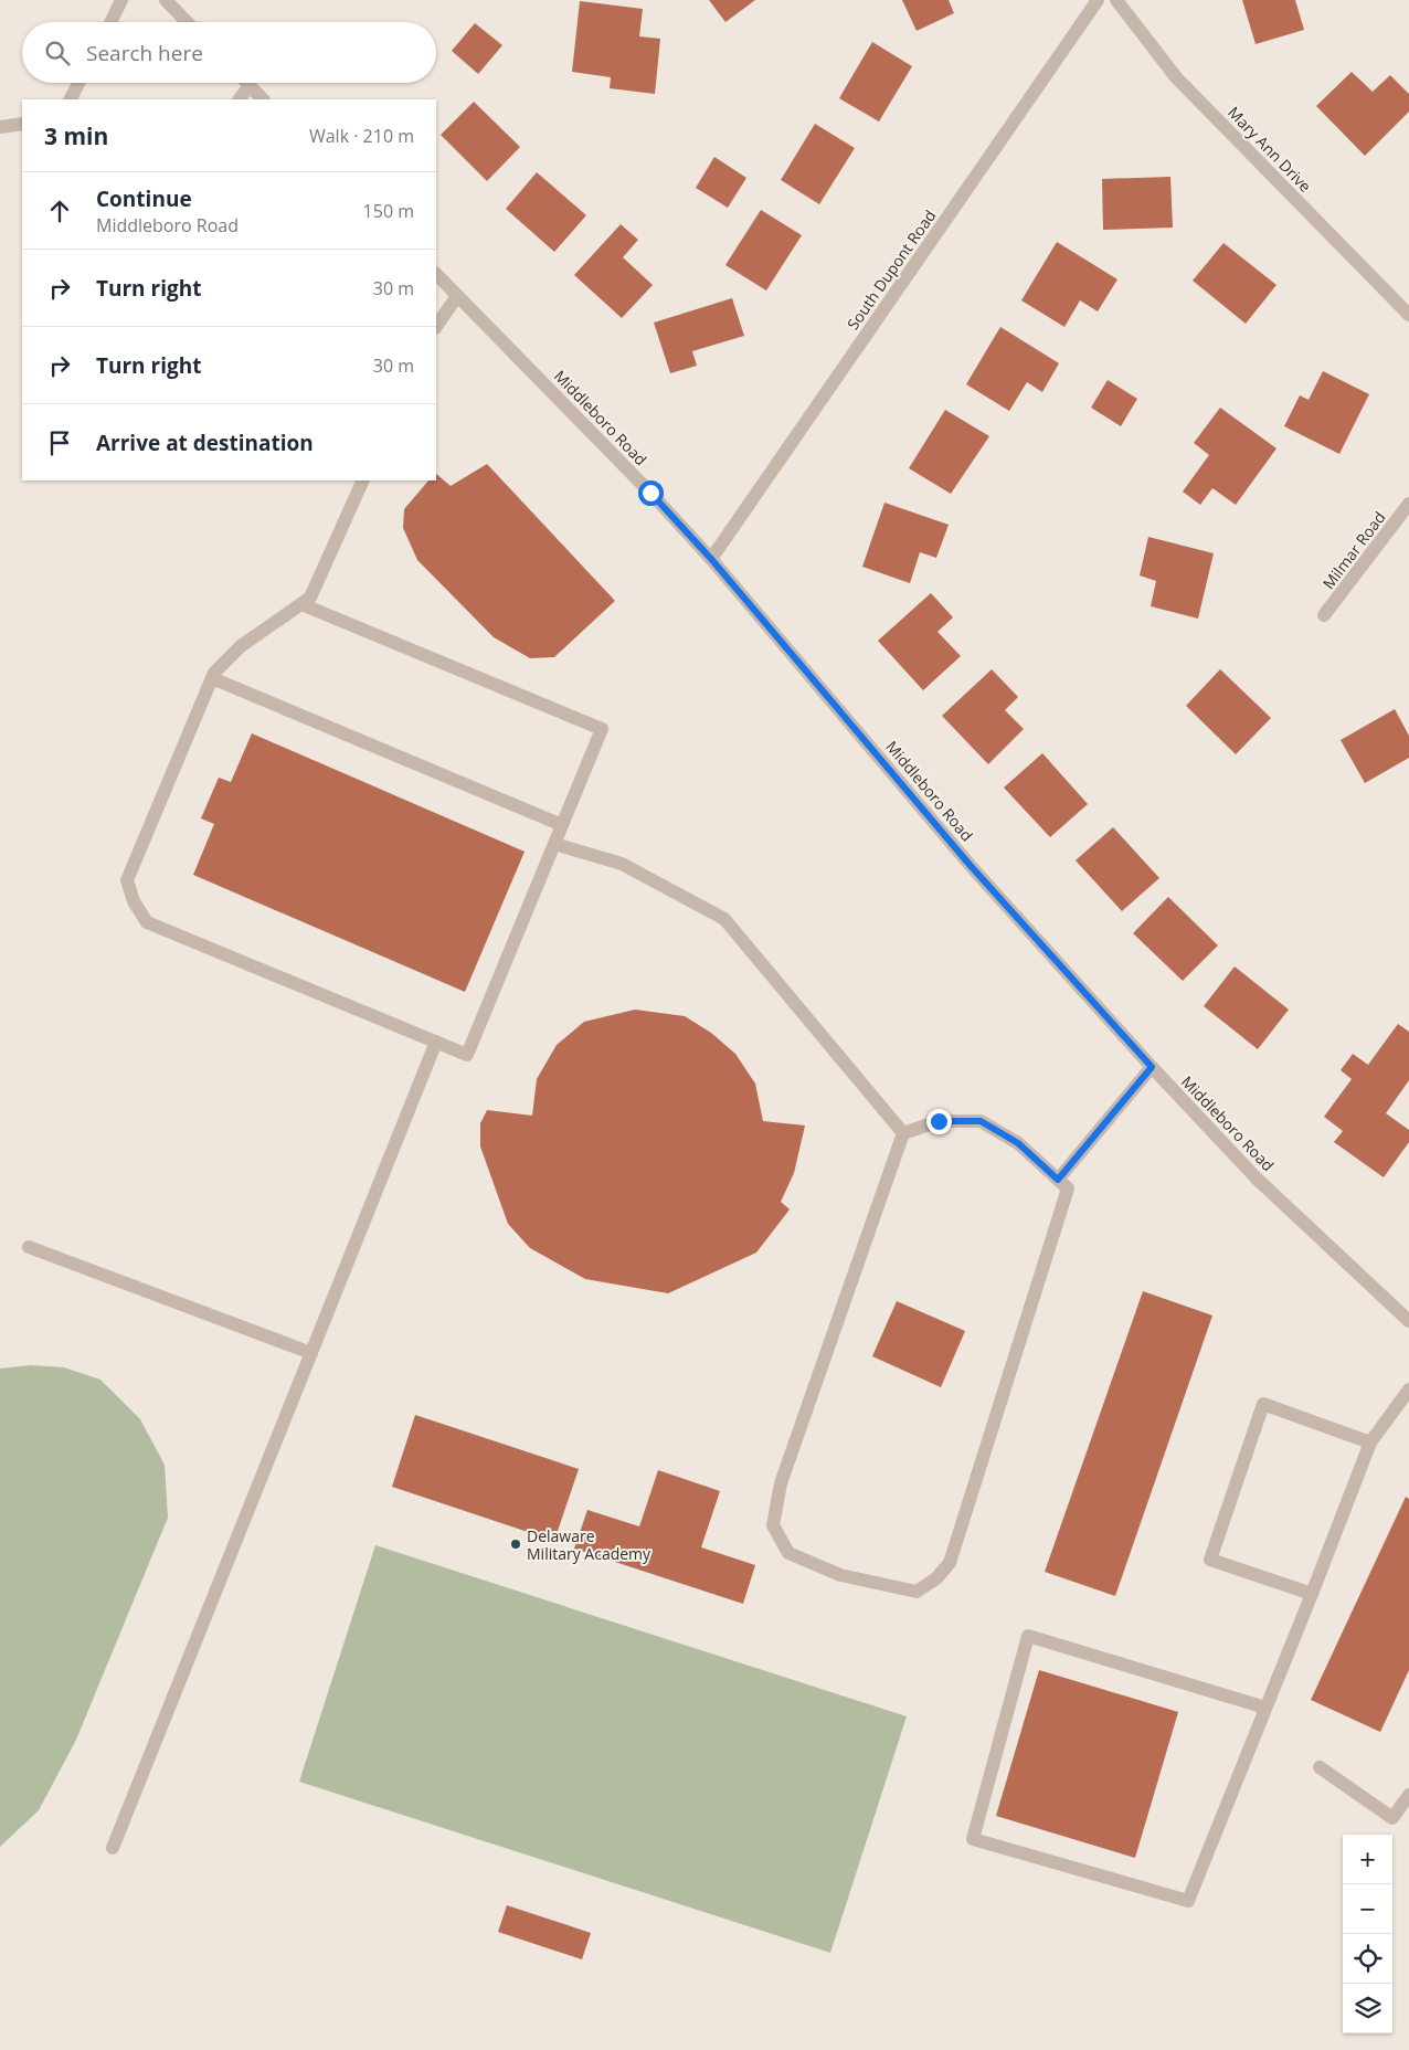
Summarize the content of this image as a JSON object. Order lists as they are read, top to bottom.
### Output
{
  "streets": {
    "street": [
      "Mary Ann Drive",
      "South Dupont Road",
      "Middleboro Road",
      "Milmar Road"
    ]
  },
  "crossings": [
    ["South Dupont Road", "Middleboro Road"]
  ],
  "places": ["Delaware Military Academy"],
  "page": {
    "search": "Search here",
    "heading": ["3 min", "Walk · 210 m"],
    "list": [
      ["Continue", "Middleboro Road", "150 m"],
      ["Turn right", "30 m"],
      ["Turn right", "30 m"],
      "Arrive at destination"
    ],
    "map_buttons": ["+", "−"]
  }
}
